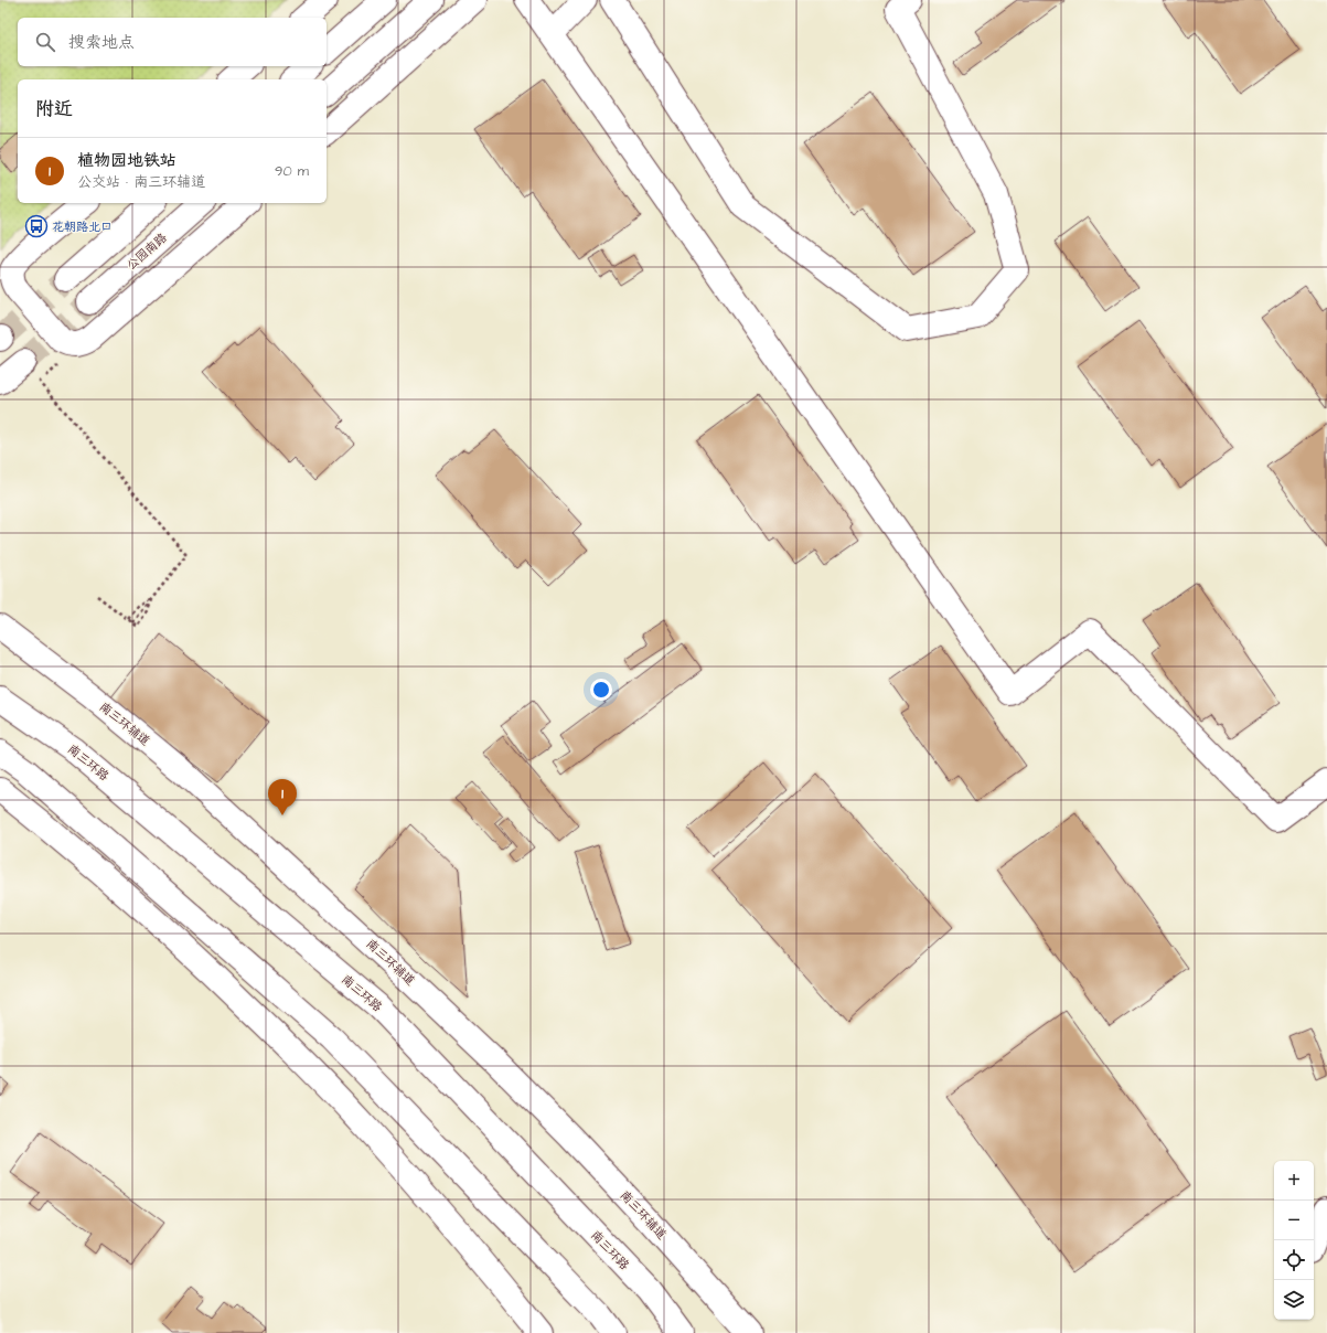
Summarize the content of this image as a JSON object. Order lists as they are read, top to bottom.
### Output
{
  "streets": {
    "main road": ["公园南路", "南三环辅道", "南三环路"]
  },
  "places": {
    "bus stop": ["花朝路北口"]
  },
  "page": {
    "search": "搜索地点",
    "heading": "附近",
    "list": [
      {
        "mark": "1",
        "name": "植物园地铁站",
        "note": "公交站 · 南三环辅道",
        "value": "90 m"
      }
    ],
    "pins": "1",
    "map_buttons": ["+", "−"]
  }
}
